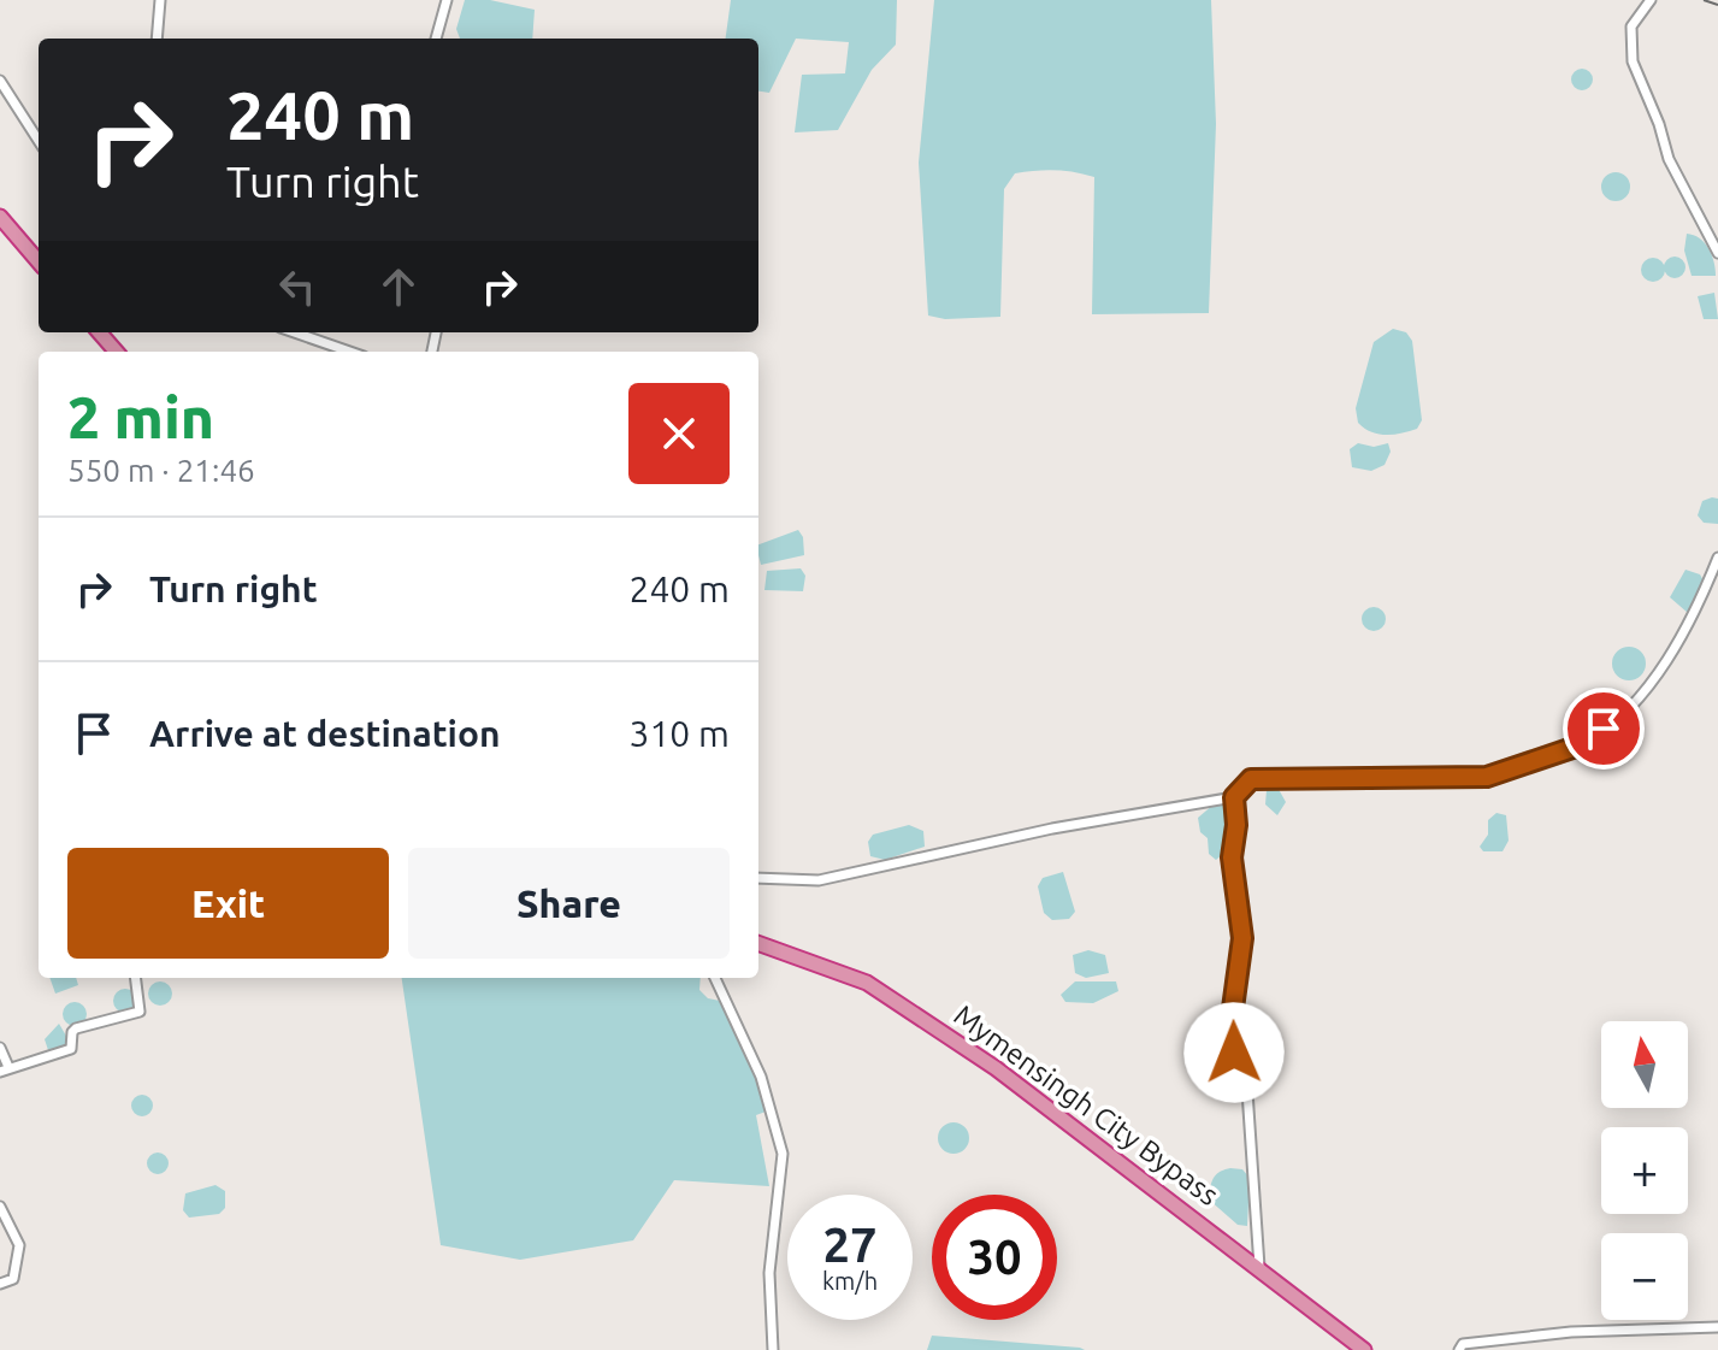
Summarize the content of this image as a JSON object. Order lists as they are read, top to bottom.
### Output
{
  "streets": {
    "highway": ["Mymensingh City Bypass"]
  },
  "north": "top",
  "page": {
    "turn": ["240 m", "Turn right"],
    "heading": ["2 min", "550 m · 21:46"],
    "list": [
      {
        "name": "Turn right",
        "value": "240 m"
      },
      {
        "name": "Arrive at destination",
        "value": "310 m"
      }
    ],
    "buttons": ["Exit", "Share"],
    "map_buttons": ["+", "−"],
    "speed": "27 km/h",
    "limit": "30"
  }
}
